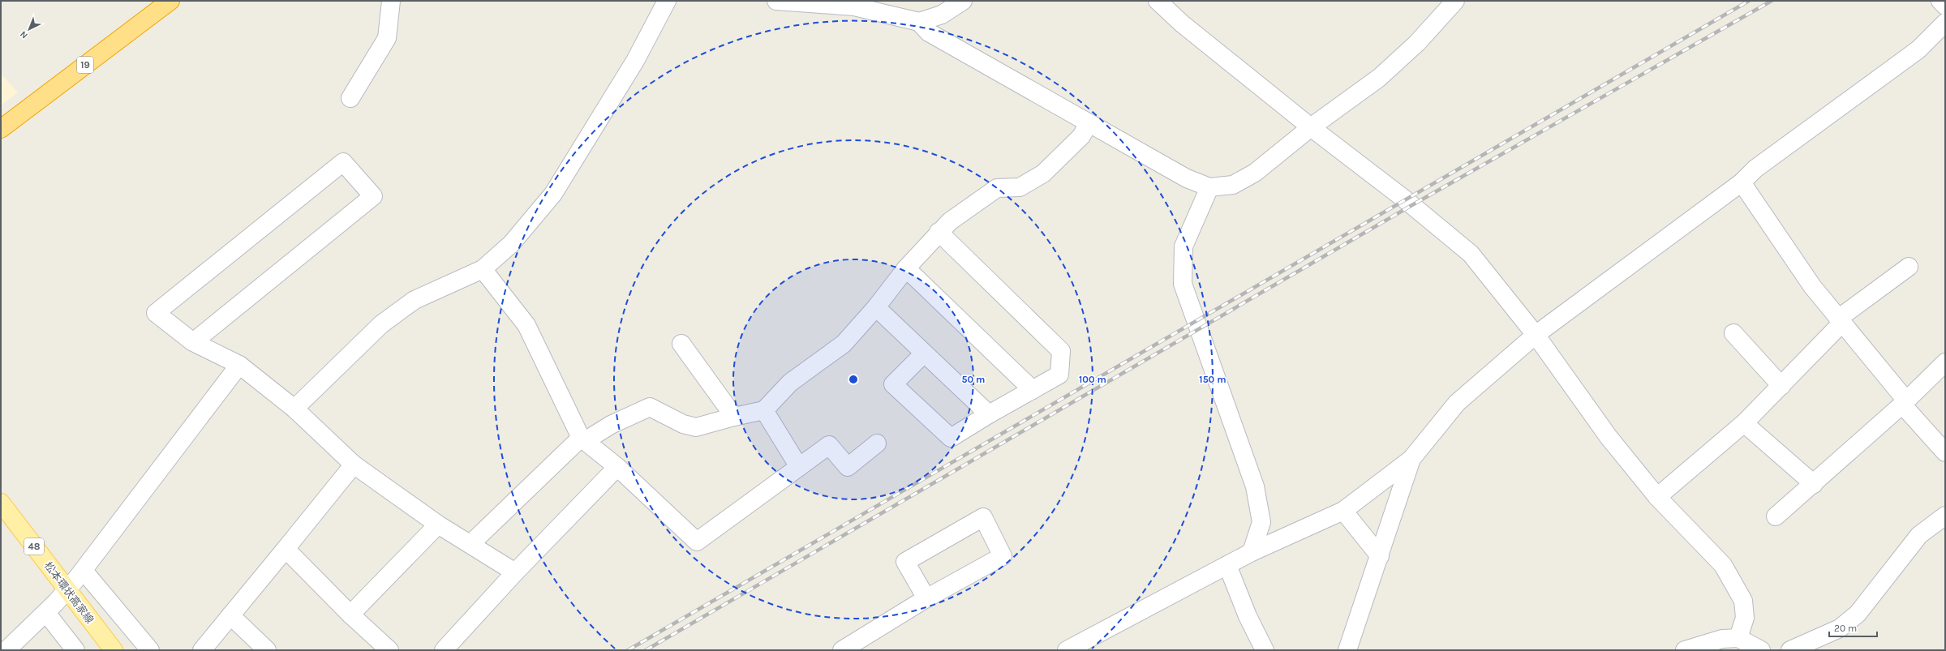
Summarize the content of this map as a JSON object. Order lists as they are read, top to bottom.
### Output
{
  "streets": {
    "highway": ["19"],
    "main road": ["48", "松本環状高家線"]
  },
  "scale_bar": "20 m",
  "north": "bottom left",
  "rings": ["50 m", "100 m", "150 m"]
}
